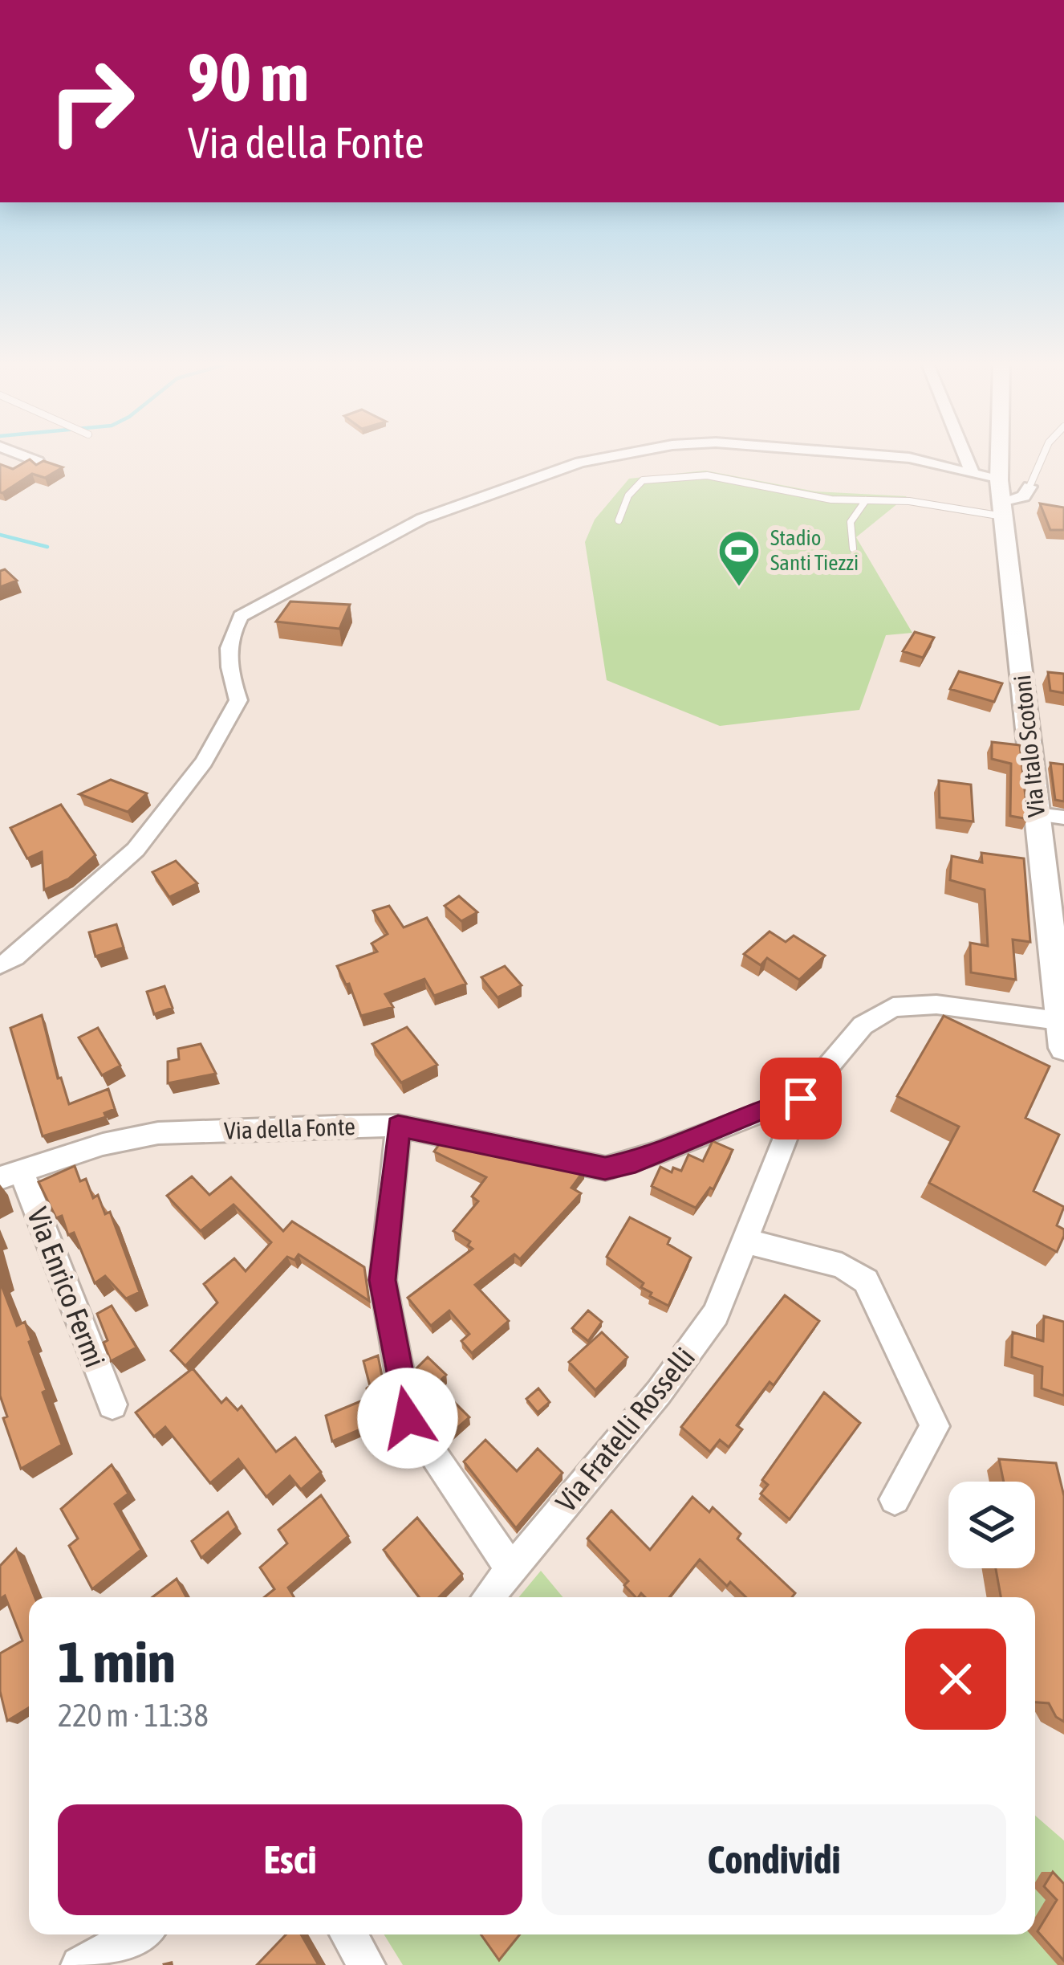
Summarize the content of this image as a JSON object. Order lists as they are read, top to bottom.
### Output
{
  "streets": {
    "street": [
      "Via Italo Scotoni",
      "Via della Fonte",
      "Via Enrico Fermi",
      "Via Fratelli Rosselli"
    ]
  },
  "crossings": [
    ["Via Italo Scotoni", "Via Fratelli Rosselli"],
    ["Via della Fonte", "Via Enrico Fermi"],
    ["Via della Fonte", "Via Fratelli Rosselli"]
  ],
  "places": {
    "sports": ["Stadio Santi Tiezzi"]
  },
  "page": {
    "turn": ["90 m", "Via della Fonte"],
    "heading": ["1 min", "220 m · 11:38"],
    "buttons": ["Esci", "Condividi"]
  }
}
